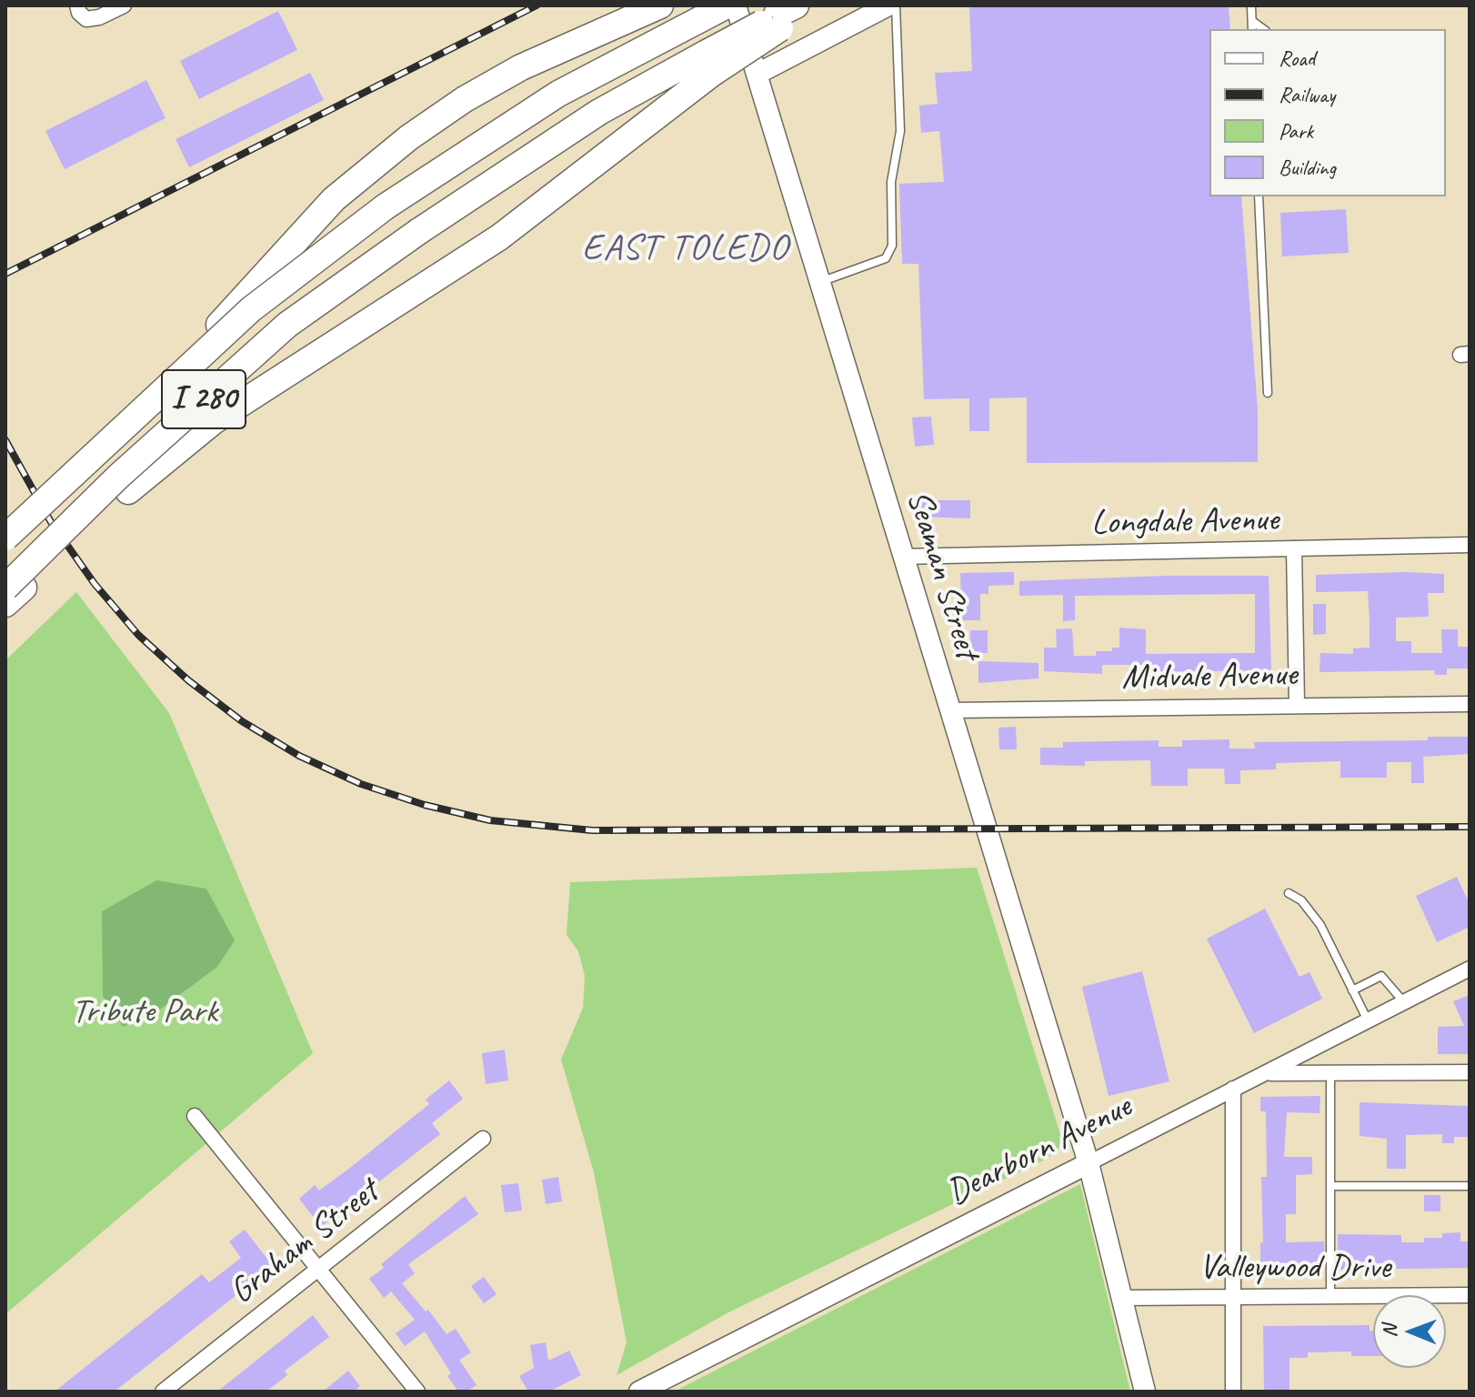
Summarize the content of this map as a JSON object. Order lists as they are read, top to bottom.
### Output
{
  "streets": {
    "highway": ["I 280"],
    "street": [
      "Longdale Avenue",
      "Seaman Street",
      "Midvale Avenue",
      "Dearborn Avenue",
      "Graham Street",
      "Valleywood Drive"
    ]
  },
  "crossings": [
    ["Longdale Avenue", "Seaman Street"],
    ["Seaman Street", "Midvale Avenue"],
    ["Seaman Street", "Dearborn Avenue"],
    ["Seaman Street", "Valleywood Drive"]
  ],
  "districts": ["EAST TOLEDO"],
  "parks": ["Tribute Park"],
  "legend": [
    "Road",
    "Railway",
    "Park",
    "Building"
  ],
  "north": "left"
}
